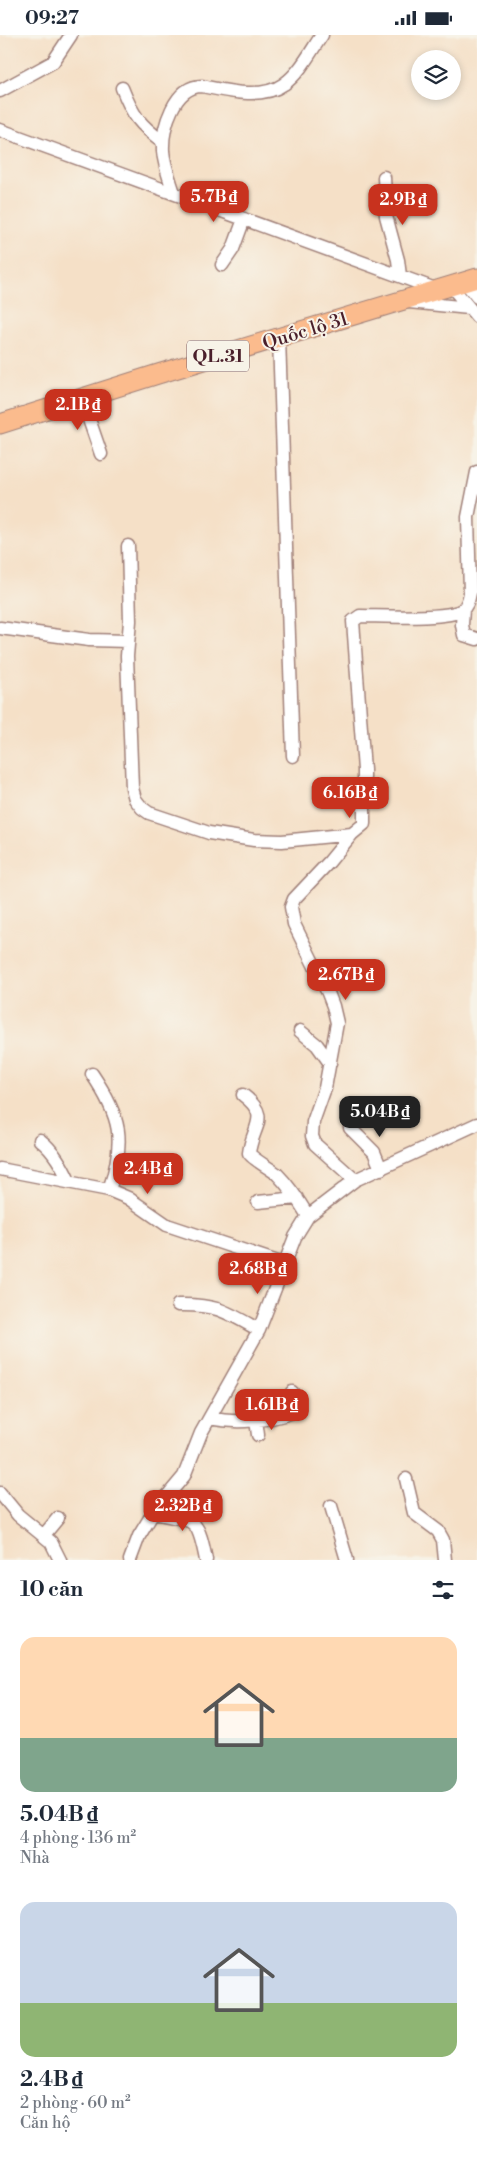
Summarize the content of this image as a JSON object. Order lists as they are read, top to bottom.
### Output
{
  "streets": {
    "highway": ["Quốc lộ 31", "QL.31"]
  },
  "page": {
    "status": "09:27",
    "price": [
      "5.7B ₫",
      "2.9B ₫",
      "2.1B ₫",
      "6.16B ₫",
      "2.67B ₫",
      "5.04B ₫",
      "2.4B ₫",
      "2.68B ₫",
      "1.61B ₫",
      "2.32B ₫"
    ],
    "heading": "10 căn",
    "list": [
      {
        "name": "5.04B ₫",
        "note": "4 phòng · 136 m² · Nhà"
      },
      {
        "name": "2.4B ₫",
        "note": "2 phòng · 60 m² · Căn hộ"
      }
    ]
  }
}
